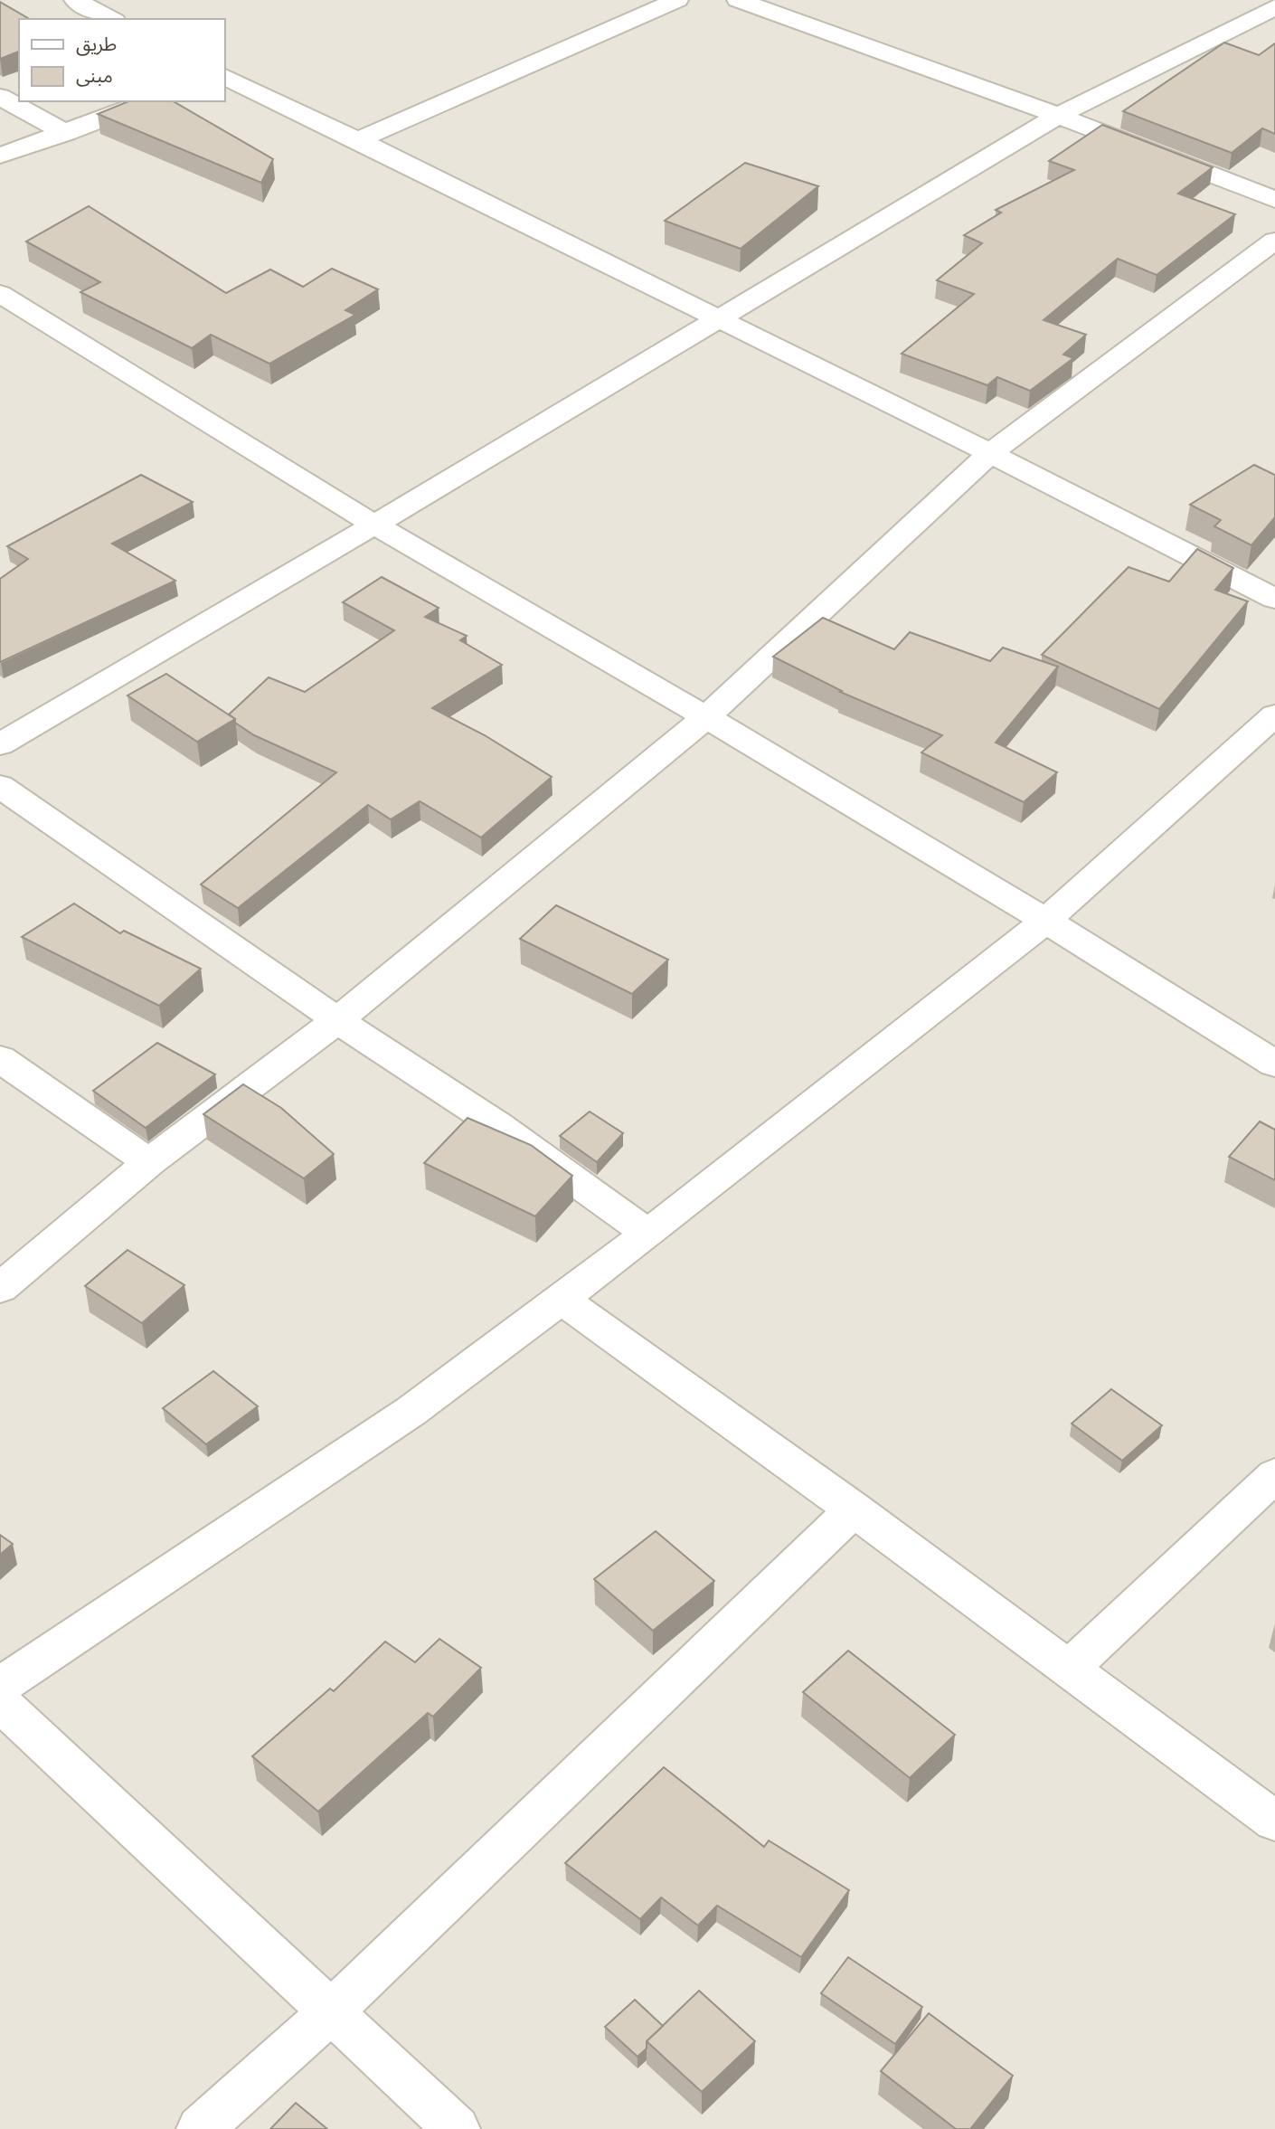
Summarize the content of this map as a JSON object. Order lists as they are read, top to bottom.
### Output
{
  "legend": ["طريق", "مبنى"]
}
